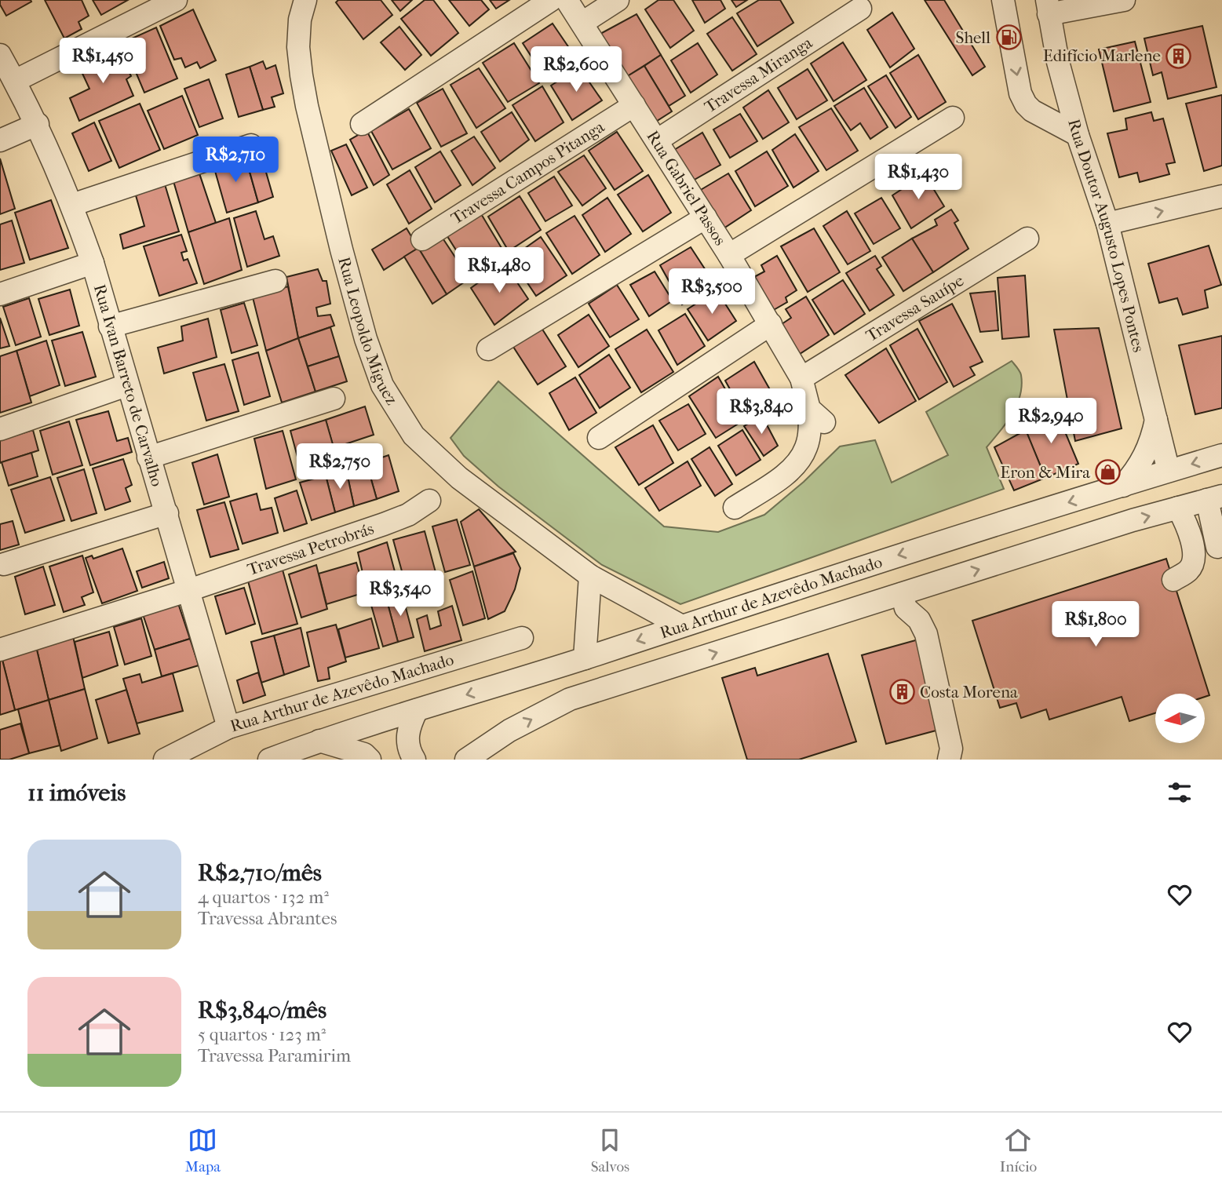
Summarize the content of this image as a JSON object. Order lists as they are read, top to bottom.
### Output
{
  "streets": {
    "street": [
      "Travessa Miranga",
      "Travessa Campos Pitanga",
      "Rua Gabriel Passos",
      "Rua Doutor Augusto Lopes Pontes",
      "Travessa Sauípe",
      "Rua Leopoldo Miguez",
      "Rua Ivan Barreto de Carvalho",
      "Travessa Petrobrás",
      "Rua Arthur de Azevêdo Machado"
    ]
  },
  "crossings": [
    ["Travessa Miranga", "Rua Gabriel Passos"],
    ["Travessa Campos Pitanga", "Rua Gabriel Passos"],
    ["Rua Gabriel Passos", "Travessa Sauípe"],
    ["Rua Doutor Augusto Lopes Pontes", "Rua Arthur de Azevêdo Machado"],
    ["Rua Leopoldo Miguez", "Rua Arthur de Azevêdo Machado"],
    ["Rua Ivan Barreto de Carvalho", "Travessa Petrobrás"],
    ["Rua Ivan Barreto de Carvalho", "Rua Arthur de Azevêdo Machado"]
  ],
  "places": {
    "fuel station": ["Shell"],
    "building": ["Edifício Marlene", "Costa Morena"],
    "shop": ["Eron & Mira"]
  },
  "north": "left",
  "page": {
    "price": [
      "R$1,450",
      "R$2,600",
      "R$2,710",
      "R$1,430",
      "R$1,480",
      "R$3,500",
      "R$3,840",
      "R$2,940",
      "R$2,750",
      "R$3,540",
      "R$1,800"
    ],
    "heading": "11 imóveis",
    "list": [
      {
        "name": "R$2,710/mês",
        "note": "4 quartos · 132 m² · Travessa Abrantes"
      },
      {
        "name": "R$3,840/mês",
        "note": "5 quartos · 123 m² · Travessa Paramirim"
      }
    ],
    "tabs": ["Mapa", "Salvos", "Início"]
  }
}
